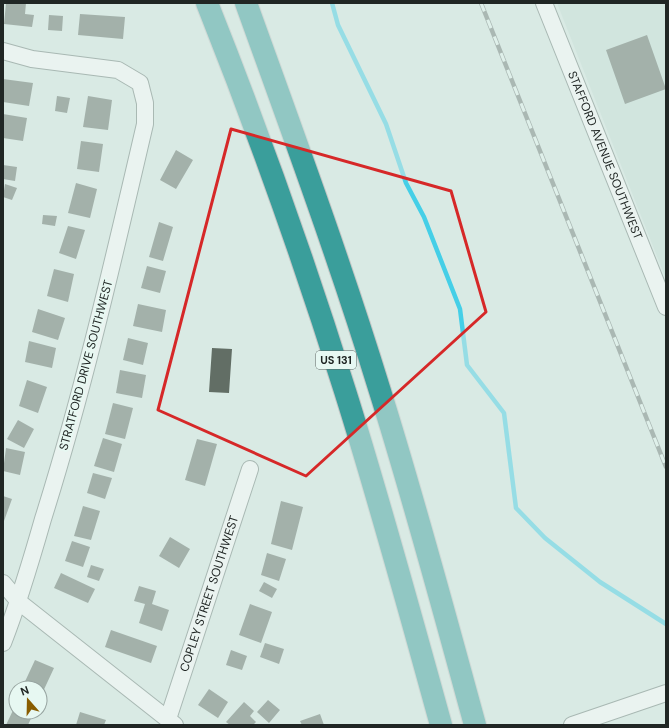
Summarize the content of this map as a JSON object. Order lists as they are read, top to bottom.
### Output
{
  "streets": {
    "highway": ["US 131"],
    "street": ["STAFFORD AVENUE SOUTHWEST", "STRATFORD DRIVE SOUTHWEST", "COPLEY STREET SOUTHWEST"]
  },
  "north": "top"
}
